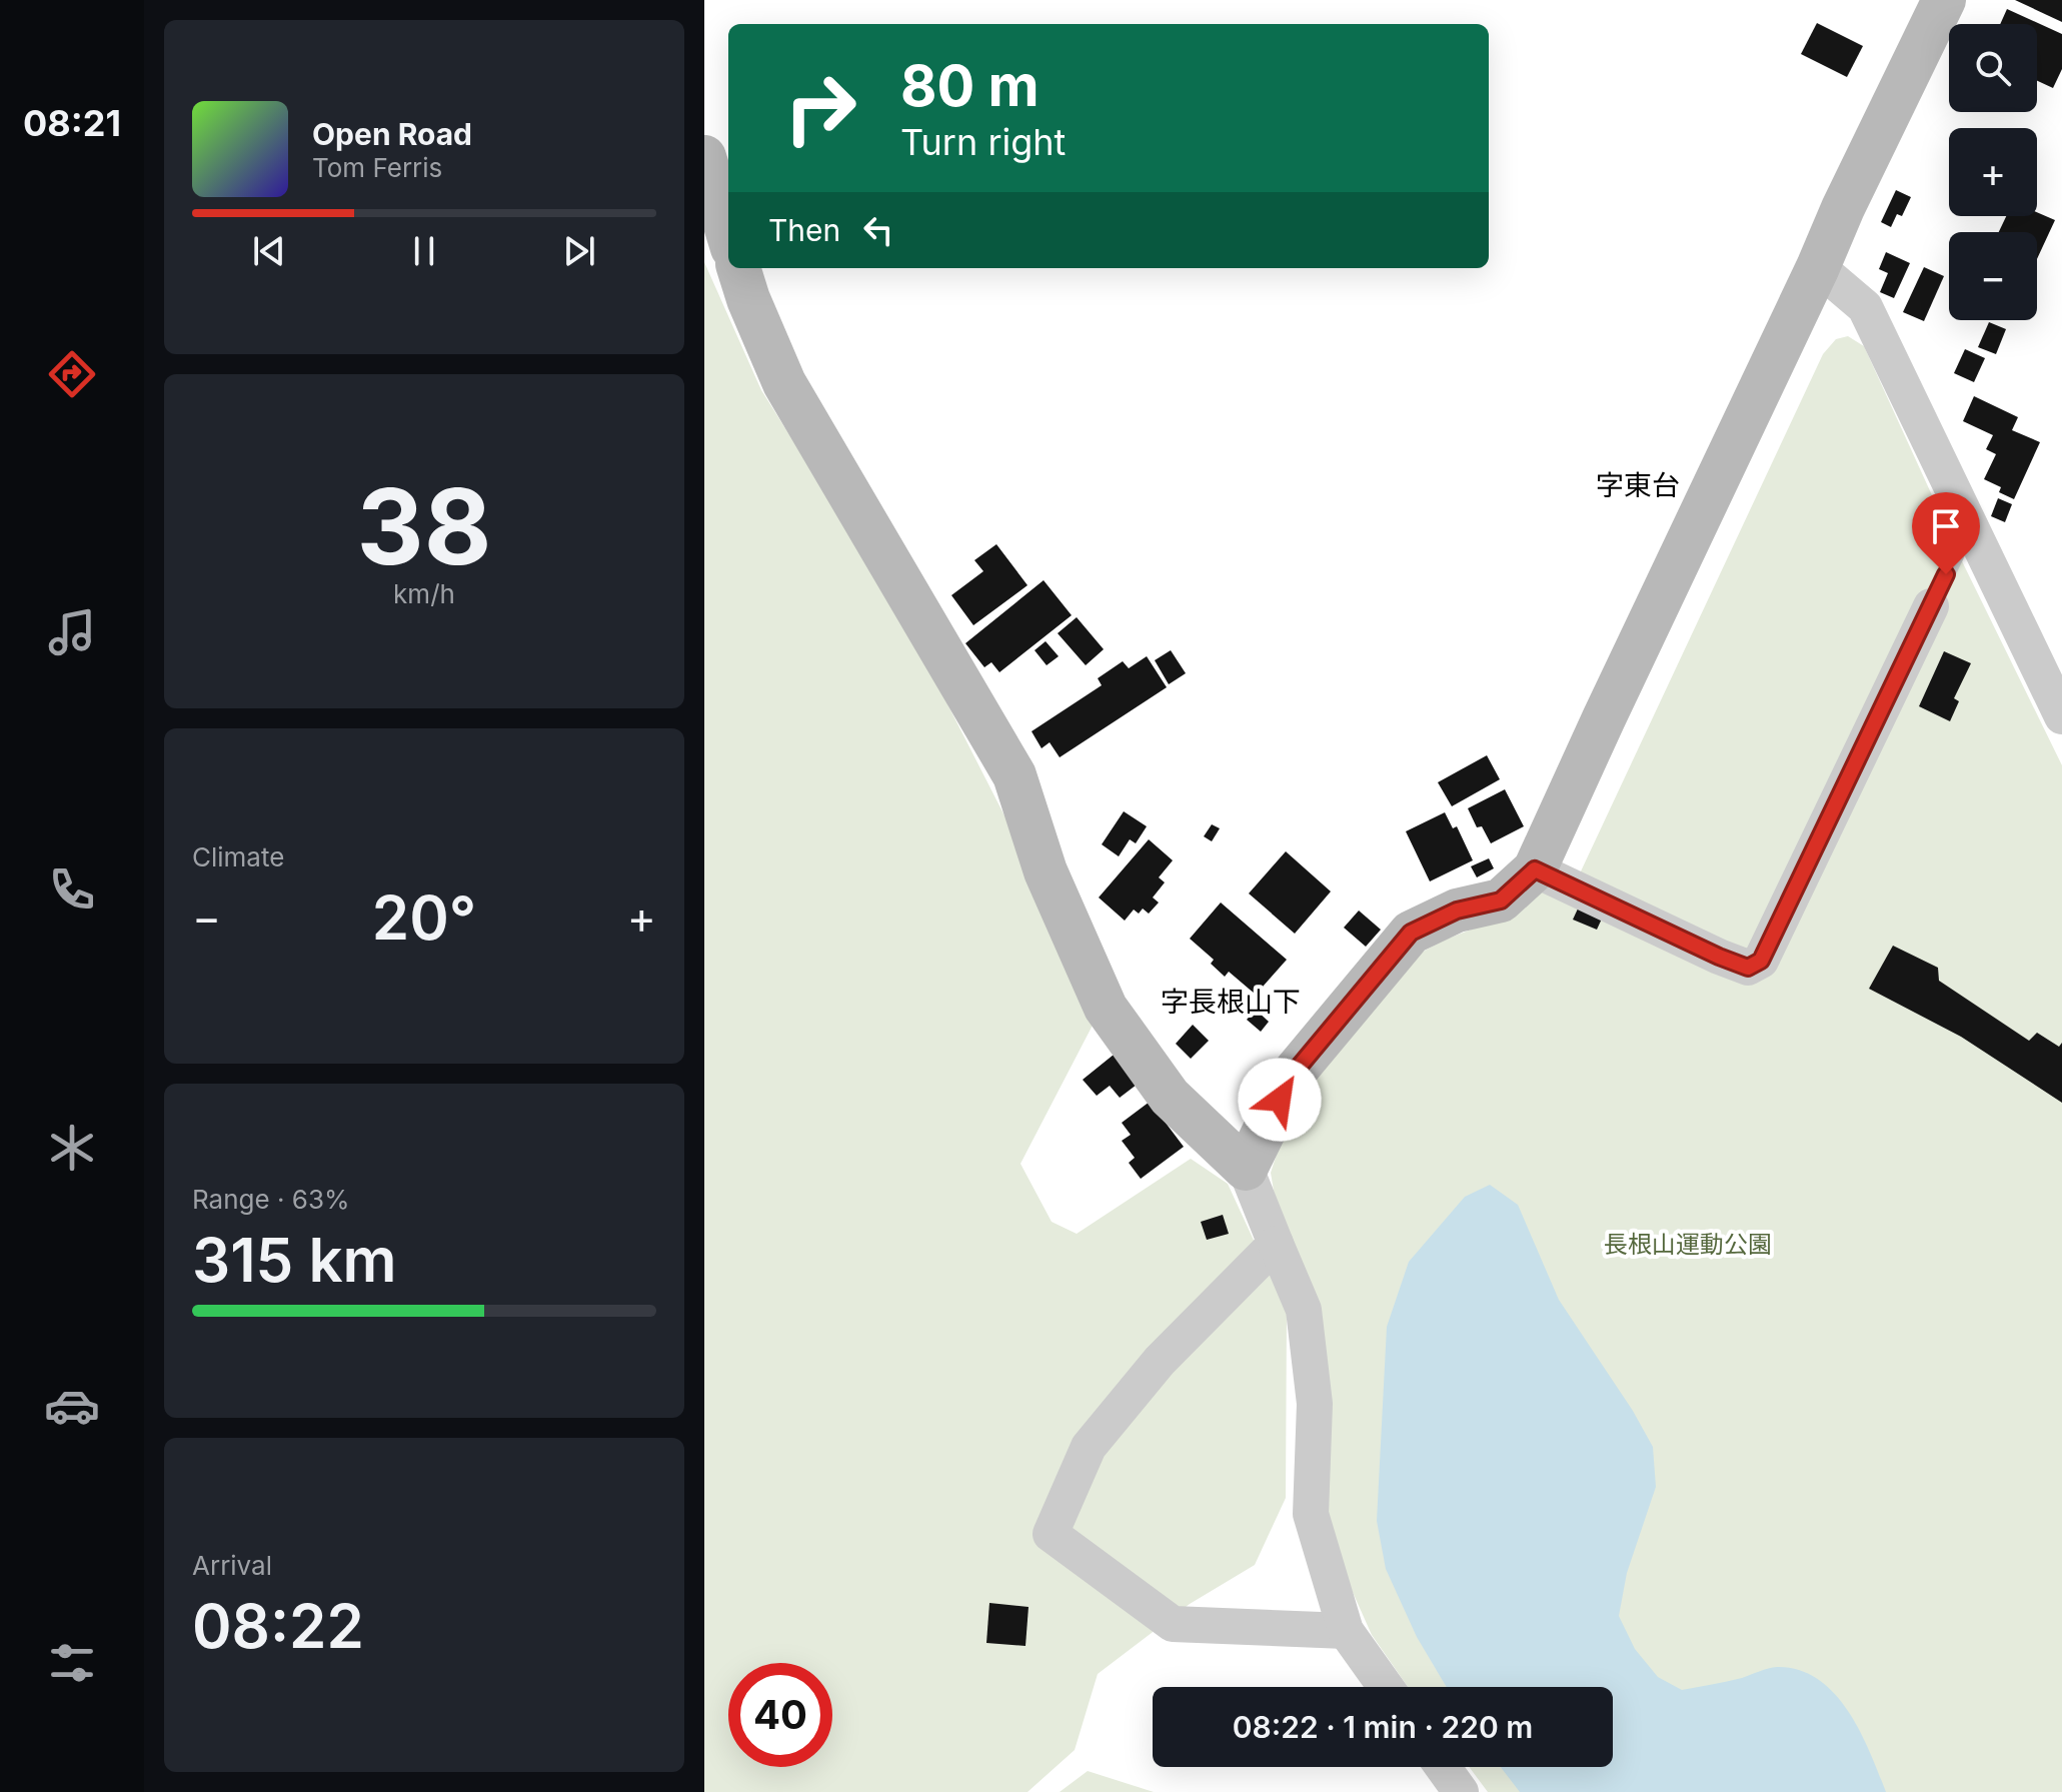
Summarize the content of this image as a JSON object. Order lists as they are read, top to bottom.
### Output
{
  "districts": ["字東台", "字長根山下"],
  "parks": ["長根山運動公園"],
  "page": {
    "tabs": "08:21",
    "map_buttons": ["+", "−"],
    "turn": ["80 m", "Turn right"],
    "song": ["Open Road", "Tom Ferris"],
    "then": "Then",
    "tile": [
      ["38", "km/h"],
      "Climate",
      ["Range · 63%", "315 km"],
      ["Arrival", "08:22"]
    ],
    "heat": ["−", "20°", "+"],
    "limit": "40",
    "trip": "08:22 · 1 min · 220 m"
  }
}
